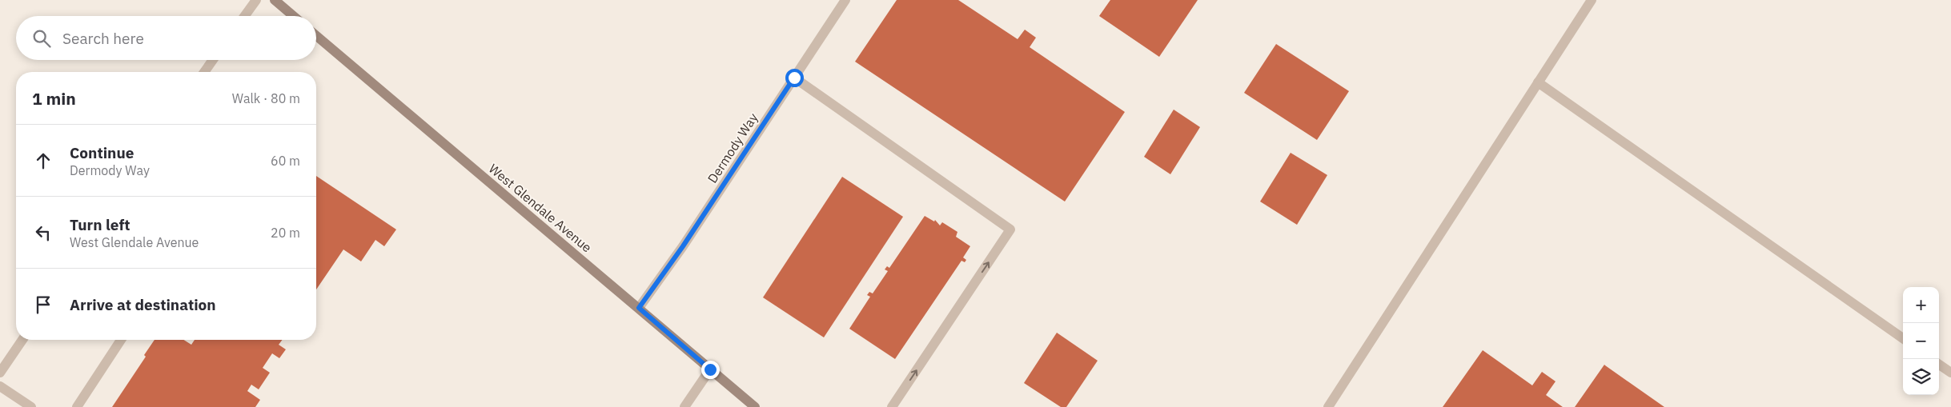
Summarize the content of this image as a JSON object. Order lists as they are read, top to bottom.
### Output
{
  "streets": {
    "main road": ["West Glendale Avenue"],
    "street": ["Dermody Way"]
  },
  "crossings": [
    ["Dermody Way", "West Glendale Avenue"]
  ],
  "page": {
    "search": "Search here",
    "heading": ["1 min", "Walk · 80 m"],
    "list": [
      ["Continue", "Dermody Way", "60 m"],
      ["Turn left", "West Glendale Avenue", "20 m"],
      "Arrive at destination"
    ],
    "map_buttons": ["+", "−"]
  }
}
